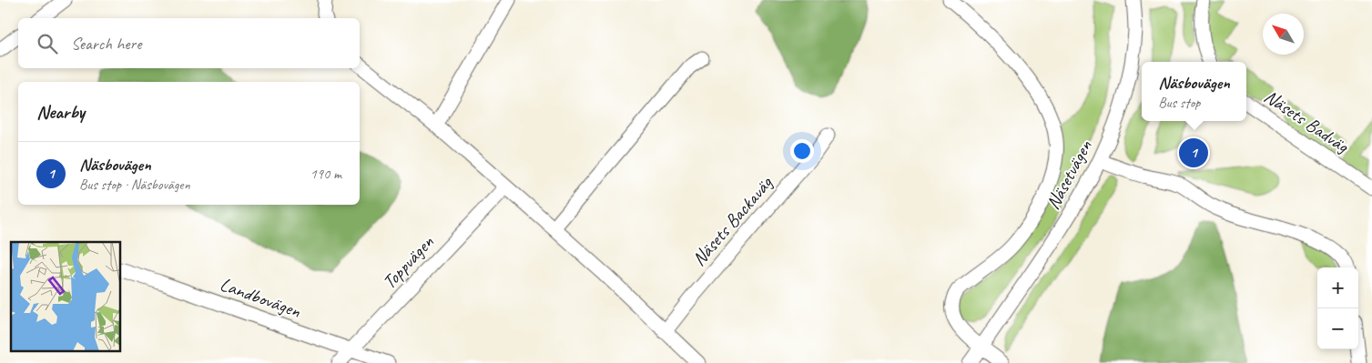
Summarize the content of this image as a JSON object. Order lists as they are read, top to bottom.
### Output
{
  "streets": {
    "street": [
      "Näsets Badväg",
      "Näsetvägen",
      "Näsets Backaväg",
      "Toppvägen",
      "Landbovägen"
    ]
  },
  "crossings": [
    ["Toppvägen", "Landbovägen"]
  ],
  "north": "top left",
  "page": {
    "search": "Search here",
    "popup": ["Näsbovägen", "Bus stop"],
    "heading": "Nearby",
    "pins": "1",
    "list": [
      {
        "mark": "1",
        "name": "Näsbovägen",
        "note": "Bus stop · Näsbovägen",
        "value": "190 m"
      }
    ],
    "map_buttons": ["+", "−"]
  }
}
